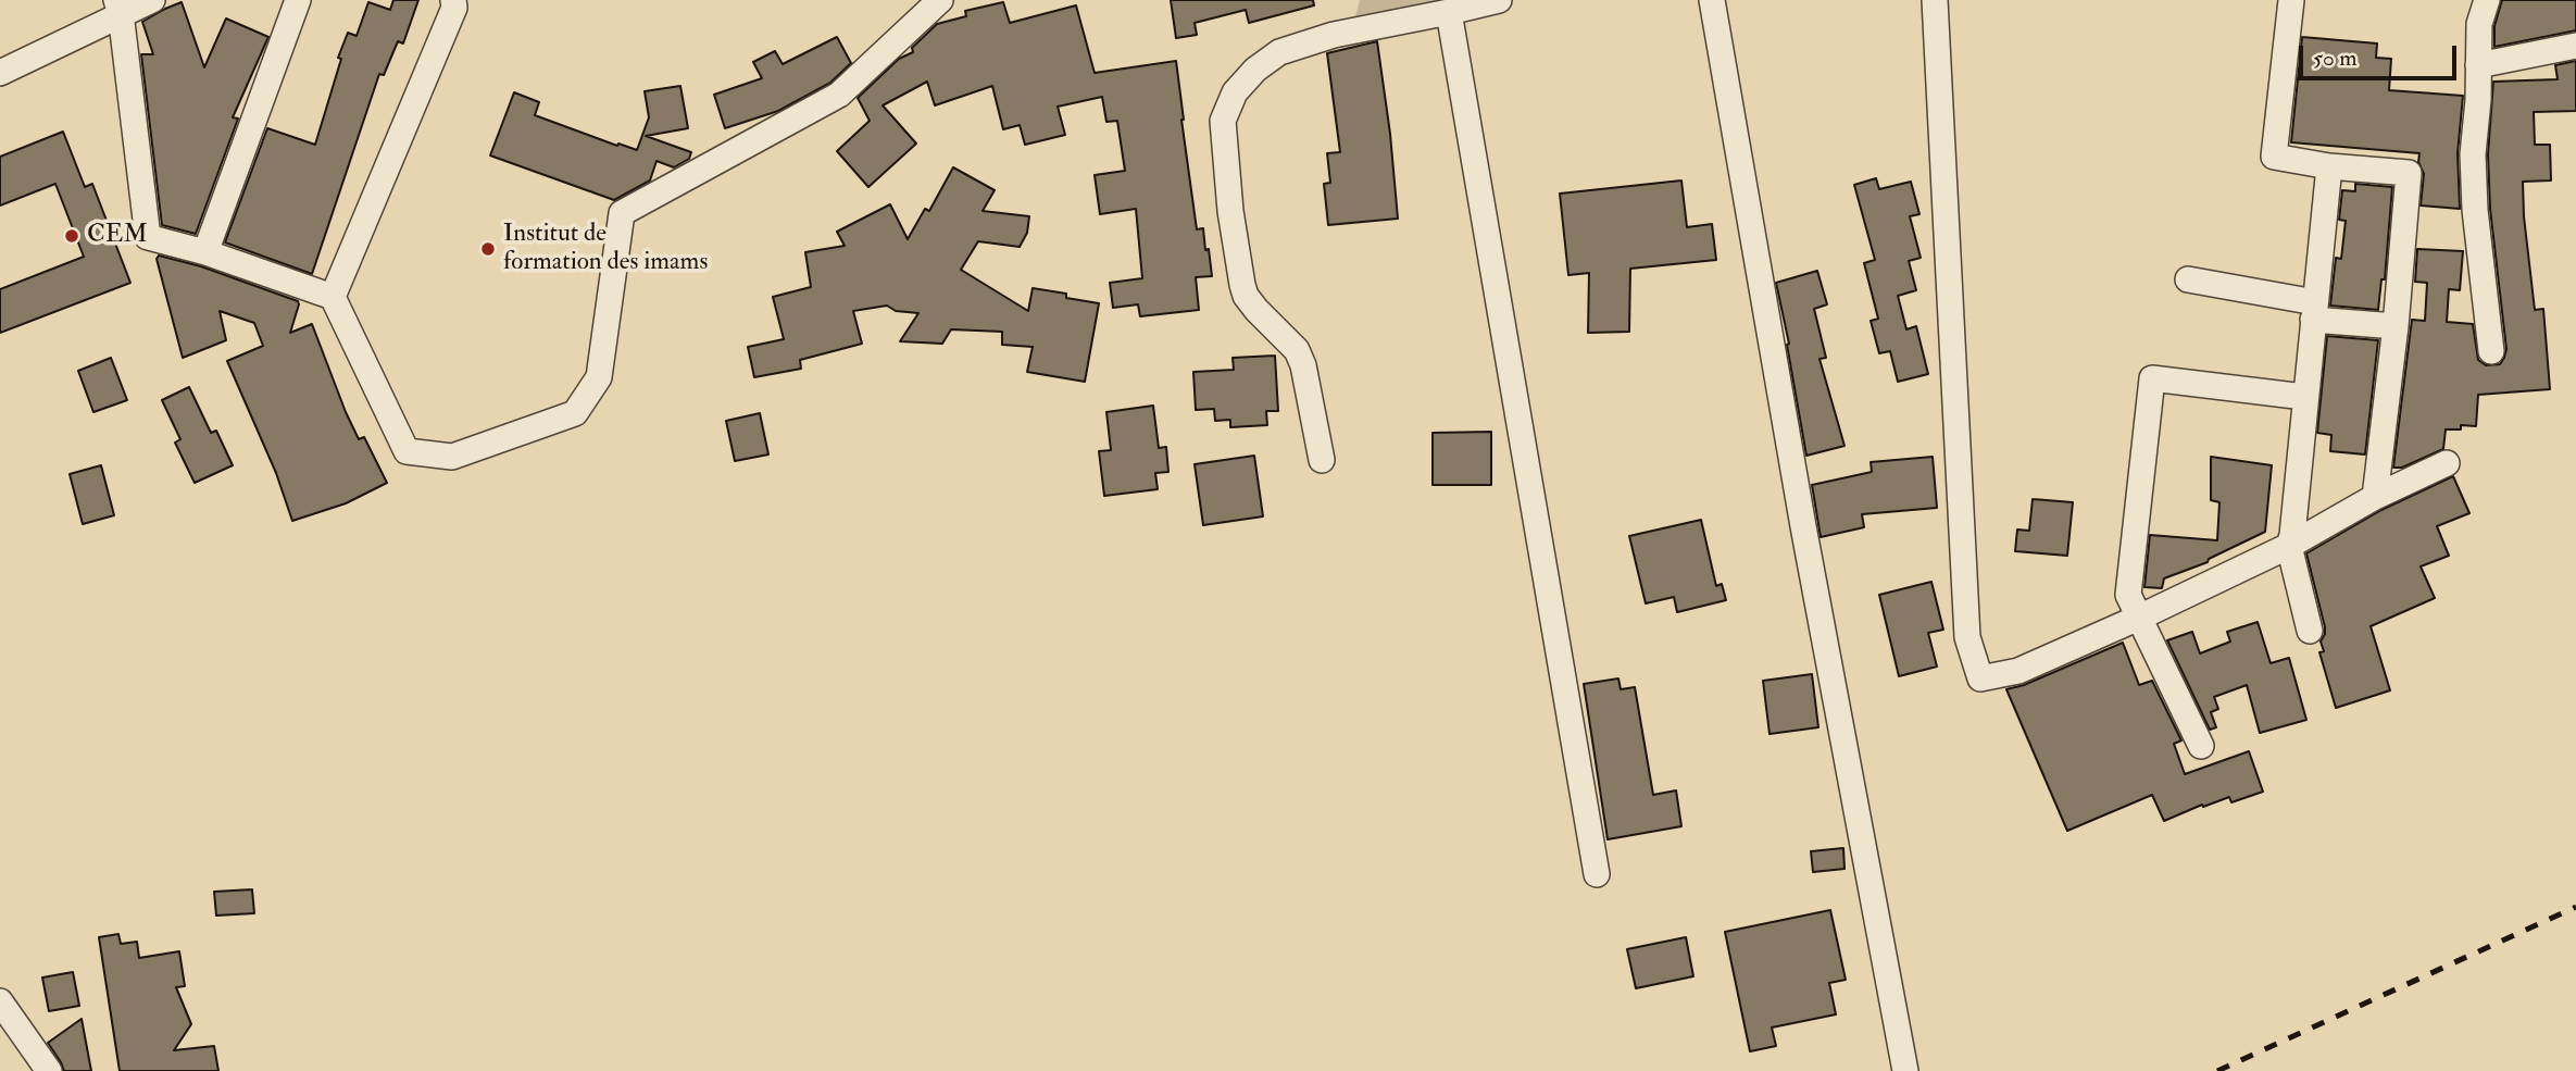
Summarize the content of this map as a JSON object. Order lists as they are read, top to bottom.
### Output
{
  "places": ["CEM", "Institut de formation des imams"],
  "scale_bar": "50 m"
}
